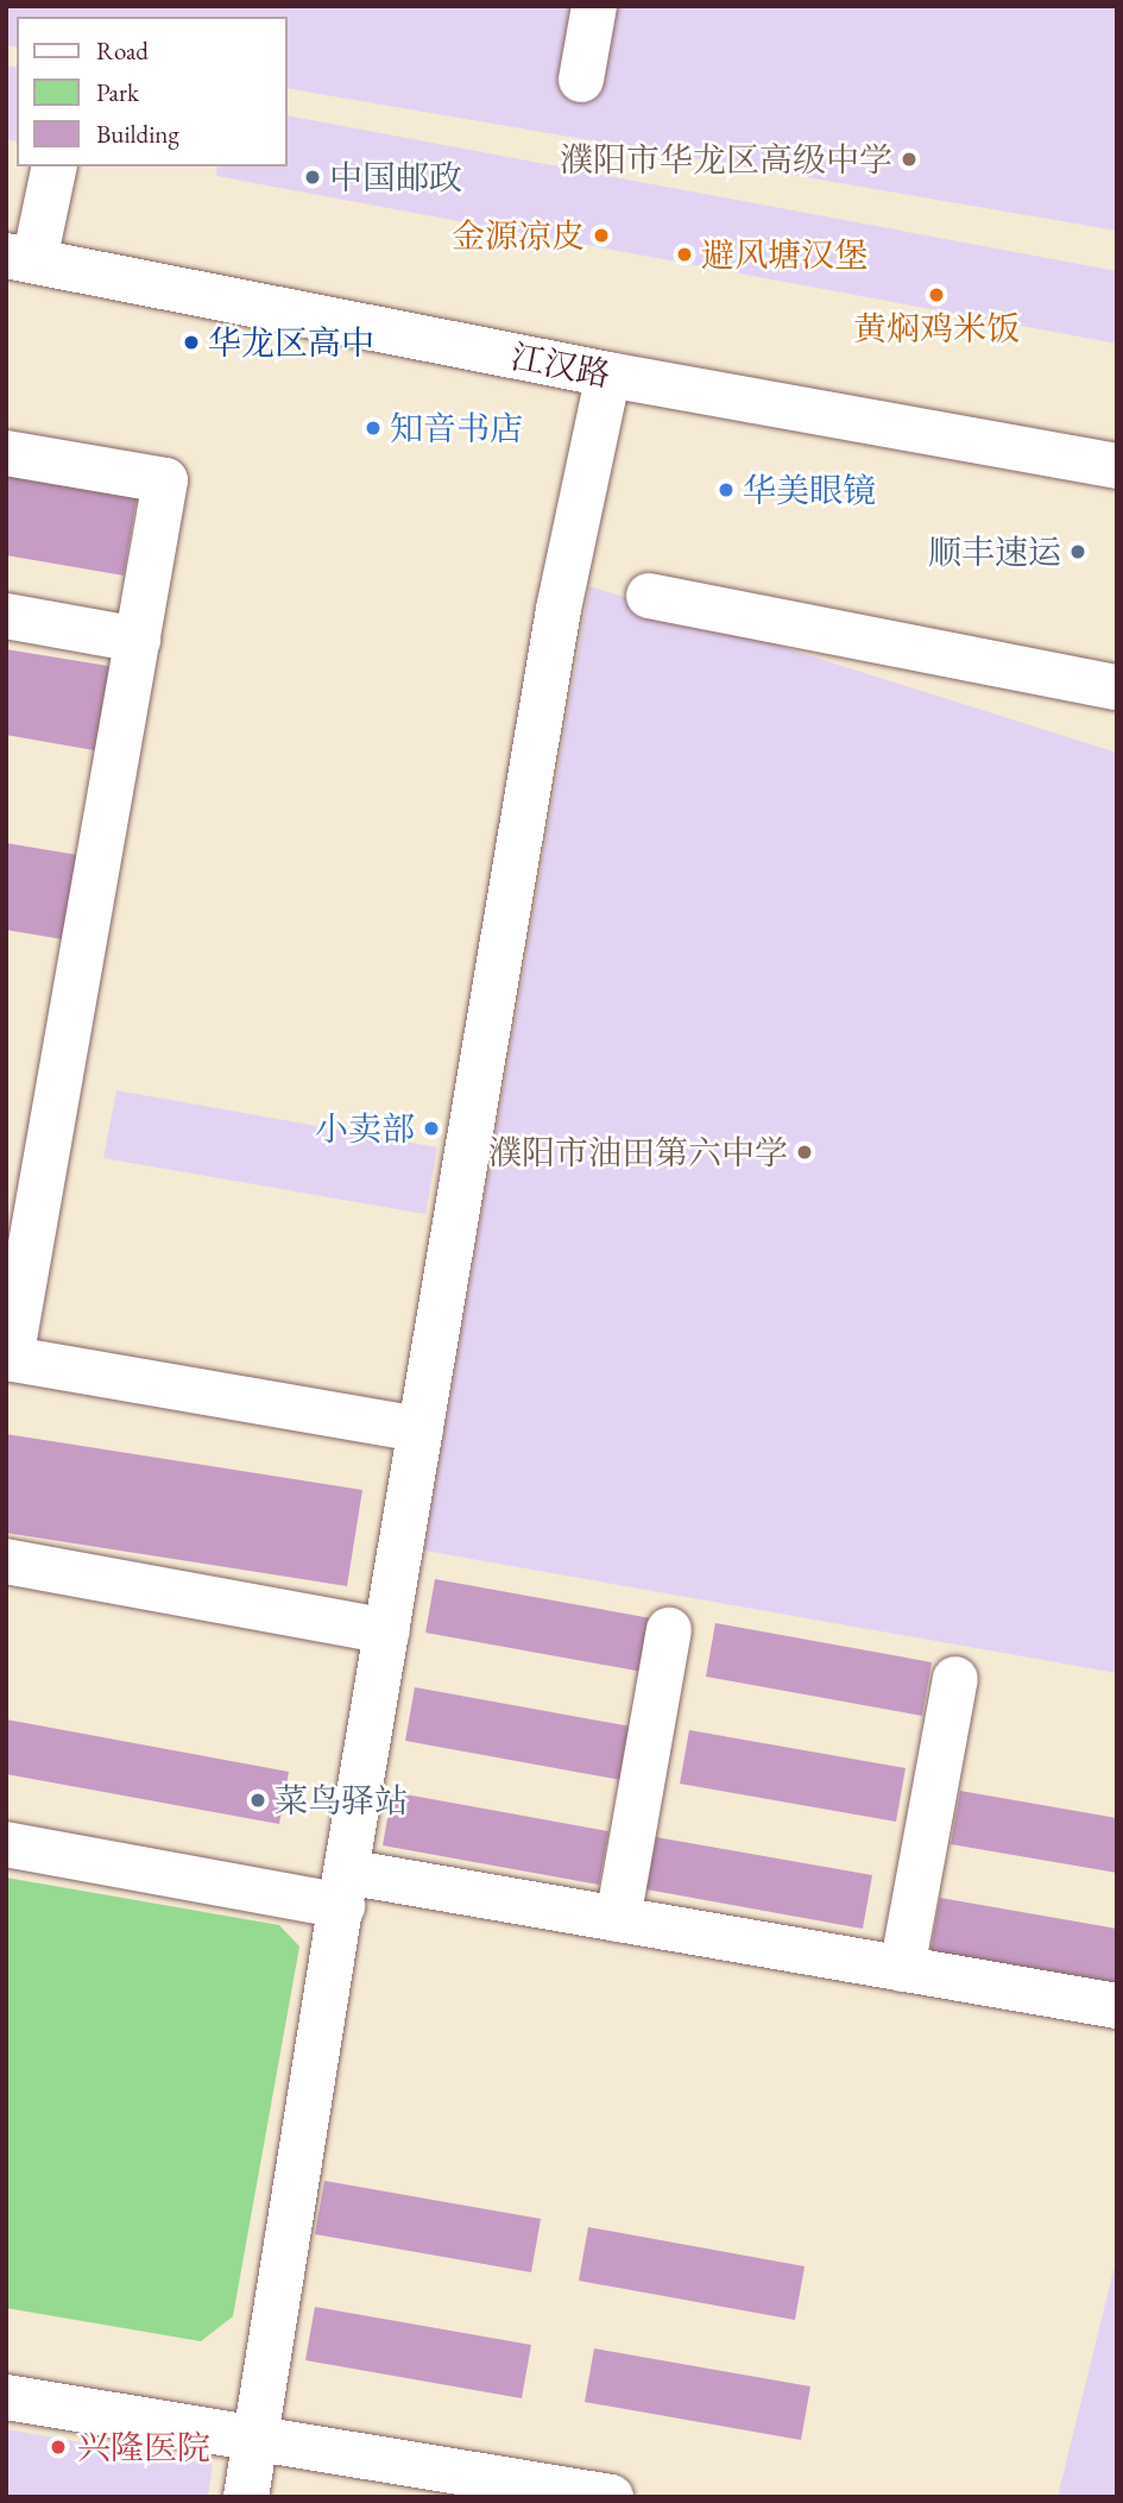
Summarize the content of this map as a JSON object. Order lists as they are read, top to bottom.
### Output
{
  "streets": {
    "street": ["江汉路"]
  },
  "places": [
    "濮阳市华龙区高级中学",
    "中国邮政",
    "金源凉皮",
    "避风塘汉堡",
    "黄焖鸡米饭",
    "华龙区高中",
    "知音书店",
    "华美眼镜",
    "顺丰速运",
    "小卖部",
    "濮阳市油田第六中学",
    "菜鸟驿站",
    "兴隆医院"
  ],
  "legend": ["Road", "Park", "Building"]
}
